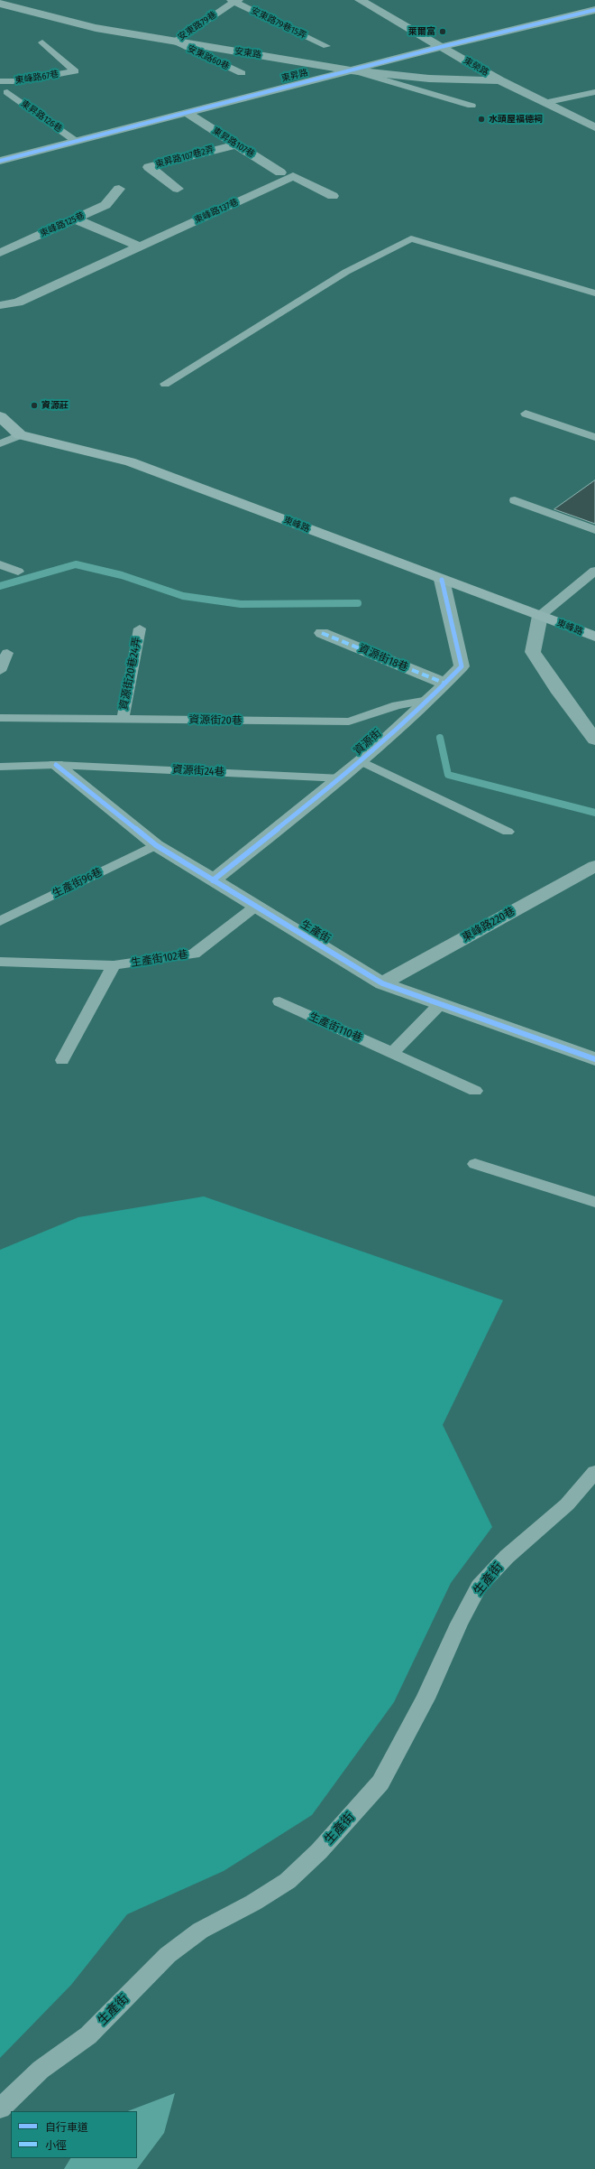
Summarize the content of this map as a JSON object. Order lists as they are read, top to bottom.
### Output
{
  "streets": {
    "main road": ["東峰路"],
    "street": [
      "安東路",
      "東榮路",
      "東昇路",
      "東昇路107巷",
      "東昇路107巷2弄",
      "東峰路137巷",
      "東峰路125巷",
      "資源街18巷",
      "資源街",
      "東峰路220巷",
      "生產街"
    ],
    "lane": [
      "安東路79巷15弄",
      "安東路79巷",
      "安東路60巷",
      "東峰路67巷",
      "東昇路126巷",
      "資源街20巷24弄",
      "資源街20巷",
      "資源街24巷",
      "生產街96巷",
      "生產街102巷",
      "生產街110巷"
    ]
  },
  "crossings": [
    ["安東路79巷15弄", "安東路79巷"],
    ["安東路79巷", "安東路"],
    ["安東路79巷", "安東路60巷"],
    ["安東路", "安東路60巷"],
    ["安東路", "東榮路"],
    ["安東路", "東昇路"],
    ["東榮路", "東昇路"],
    ["東昇路", "東昇路126巷"],
    ["東昇路", "東昇路107巷"],
    ["東昇路107巷", "東昇路107巷2弄"],
    ["東昇路107巷", "東峰路137巷"],
    ["東峰路", "資源街"],
    ["資源街18巷", "資源街"],
    ["資源街20巷24弄", "資源街20巷"],
    ["資源街20巷", "資源街"],
    ["資源街", "資源街24巷"],
    ["資源街", "生產街"],
    ["資源街24巷", "生產街"],
    ["生產街96巷", "生產街"],
    ["東峰路220巷", "生產街"],
    ["生產街", "生產街102巷"]
  ],
  "places": ["萊爾富", "水頭屋福德祠", "資源莊"],
  "legend": ["自行車道", "小徑"]
}
